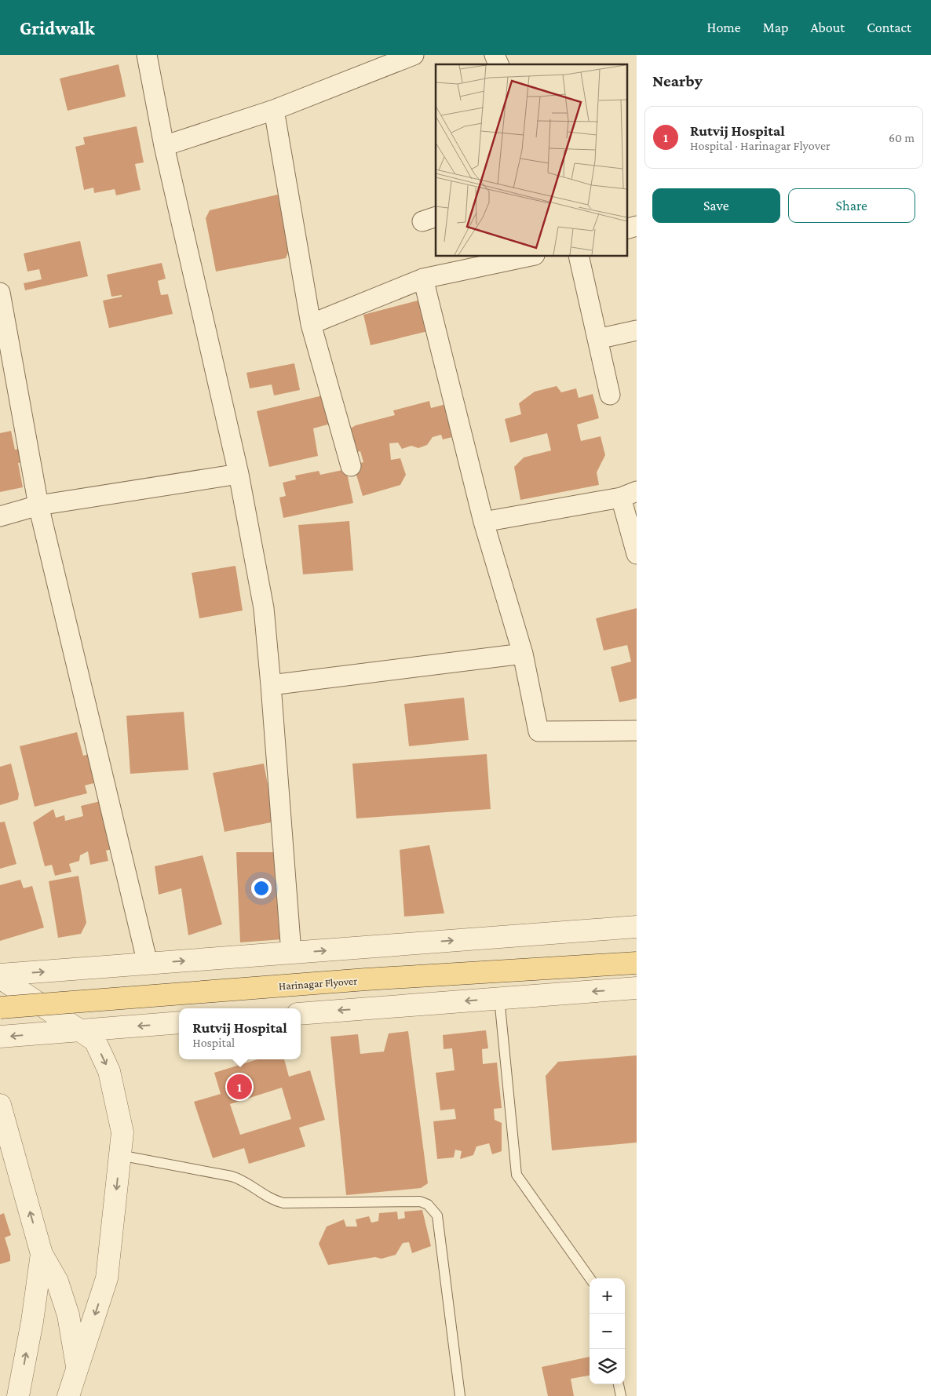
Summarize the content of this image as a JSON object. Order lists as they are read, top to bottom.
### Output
{
  "streets": {
    "main road": ["Harinagar Flyover"]
  },
  "page": {
    "header": "Gridwalk",
    "nav": [
      "Home",
      "Map",
      "About",
      "Contact"
    ],
    "heading": "Nearby",
    "list": [
      {
        "mark": "1",
        "name": "Rutvij Hospital",
        "note": "Hospital · Harinagar Flyover",
        "value": "60 m"
      }
    ],
    "buttons": ["Save", "Share"],
    "popup": ["Rutvij Hospital", "Hospital"],
    "pins": "1",
    "map_buttons": ["+", "−"]
  }
}
